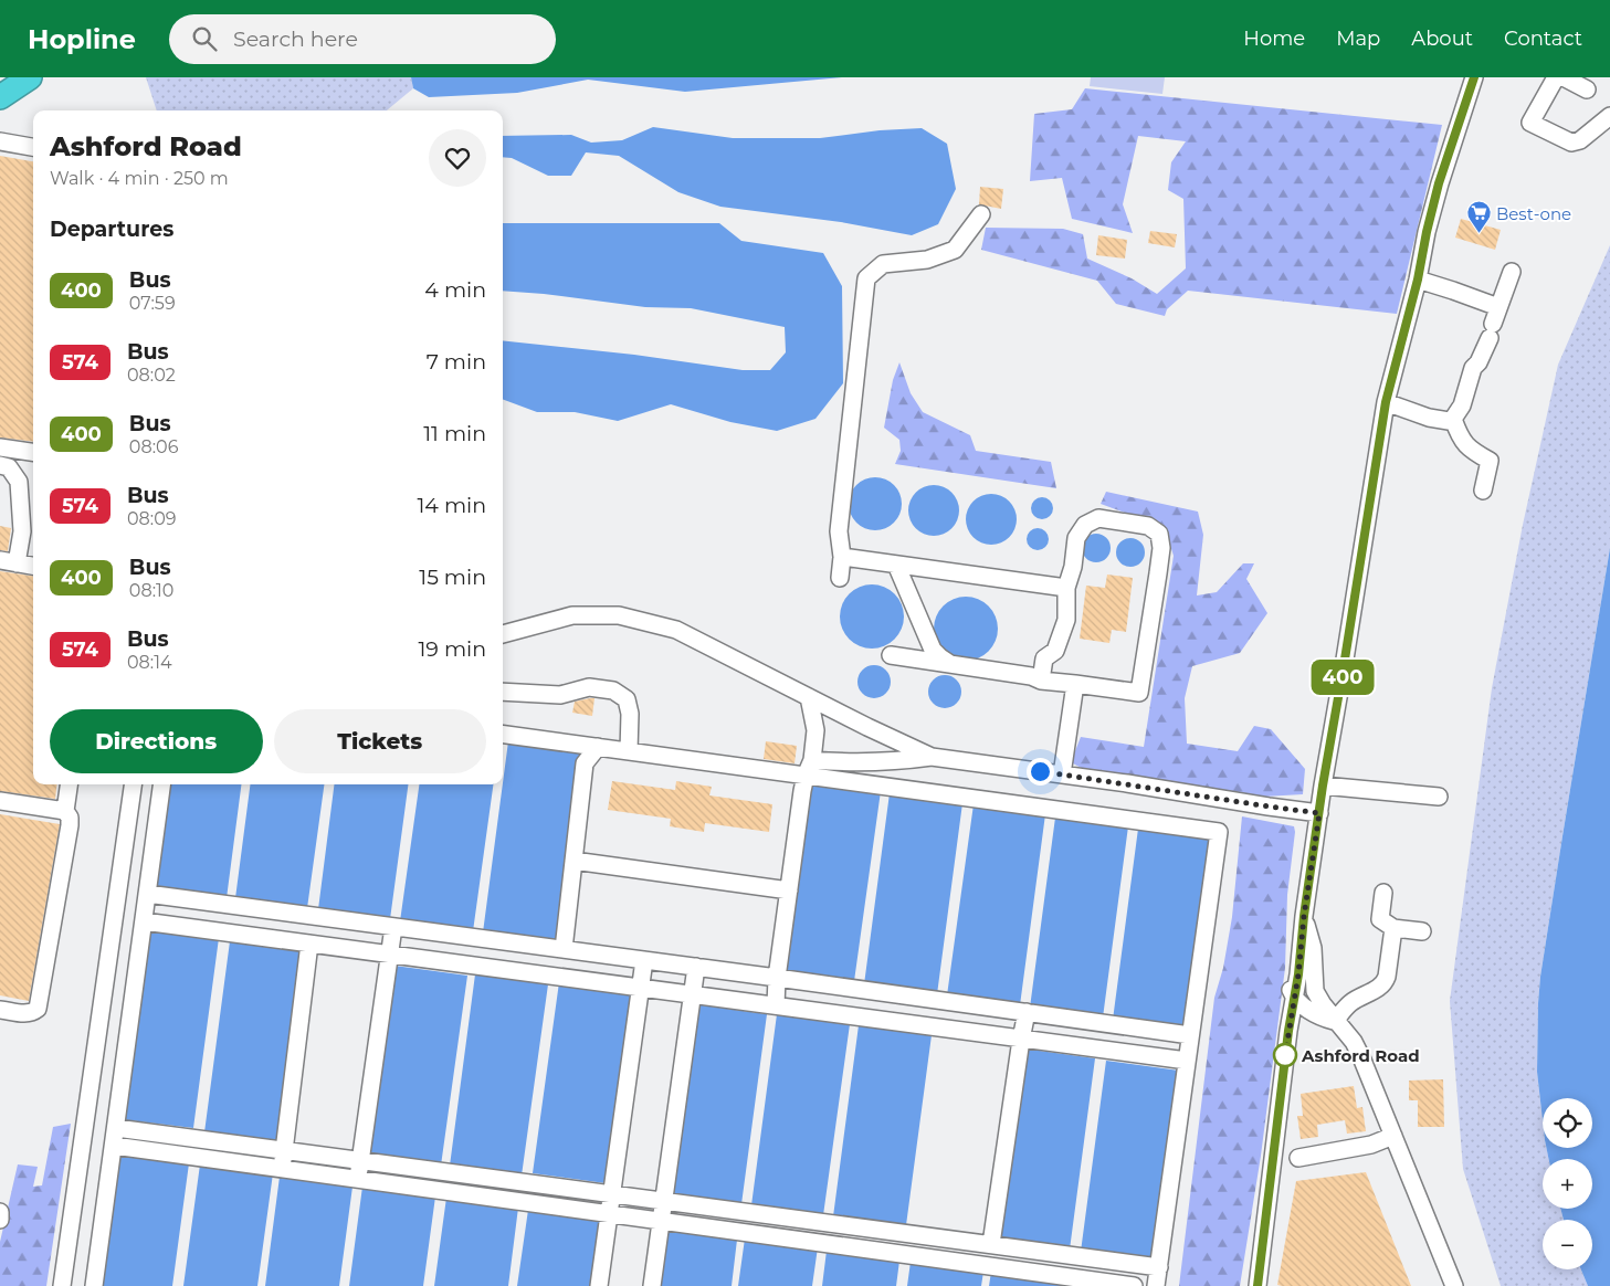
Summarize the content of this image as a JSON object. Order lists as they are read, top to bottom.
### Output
{
  "places": {
    "supermarket": ["Best-one"],
    "other": ["Ashford Road"]
  },
  "lines": ["bus line 400"],
  "page": {
    "header": "Hopline",
    "search": "Search here",
    "nav": [
      "Home",
      "Map",
      "About",
      "Contact"
    ],
    "on_map": "400",
    "heading": [
      ["Ashford Road", "Walk · 4 min · 250 m"],
      "Departures"
    ],
    "list": [
      {
        "mark": "400",
        "name": "Bus",
        "note": "07:59",
        "value": "4 min"
      },
      {
        "mark": "574",
        "name": "Bus",
        "note": "08:02",
        "value": "7 min"
      },
      {
        "mark": "400",
        "name": "Bus",
        "note": "08:06",
        "value": "11 min"
      },
      {
        "mark": "574",
        "name": "Bus",
        "note": "08:09",
        "value": "14 min"
      },
      {
        "mark": "400",
        "name": "Bus",
        "note": "08:10",
        "value": "15 min"
      },
      {
        "mark": "574",
        "name": "Bus",
        "note": "08:14",
        "value": "19 min"
      }
    ],
    "buttons": ["Directions", "Tickets"],
    "map_buttons": ["+", "−"]
  }
}
